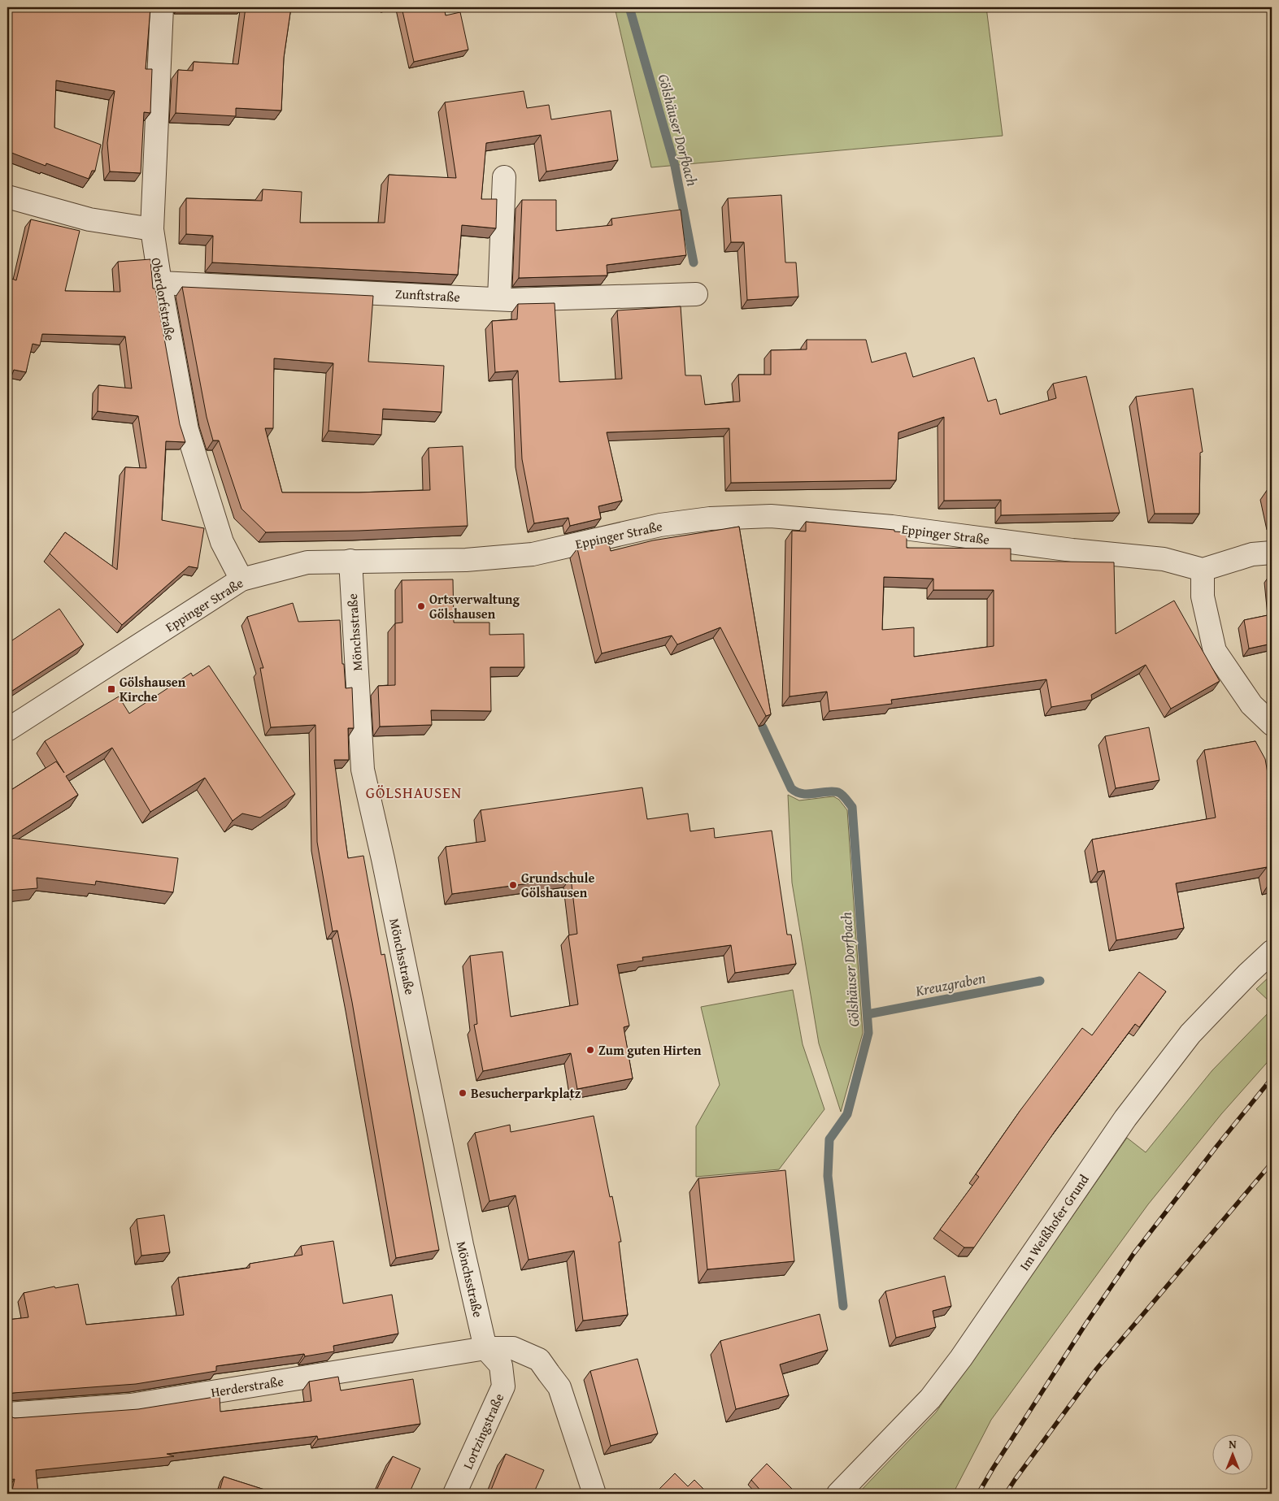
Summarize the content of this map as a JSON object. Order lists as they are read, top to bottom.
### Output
{
  "streets": {
    "street": [
      "Zunftstraße",
      "Oberdorfstraße",
      "Eppinger Straße",
      "Mönchsstraße",
      "Im Weißhofer Grund",
      "Herderstraße",
      "Lortzingstraße"
    ]
  },
  "crossings": [
    ["Zunftstraße", "Oberdorfstraße"],
    ["Oberdorfstraße", "Eppinger Straße"],
    ["Eppinger Straße", "Mönchsstraße"],
    ["Mönchsstraße", "Herderstraße"],
    ["Mönchsstraße", "Lortzingstraße"],
    ["Herderstraße", "Lortzingstraße"]
  ],
  "districts": ["GÖLSHAUSEN"],
  "water": ["Gölshäuser Dorfbach", "Kreuzgraben"],
  "places": {
    "other": [
      "Ortsverwaltung Gölshausen",
      "Grundschule Gölshausen",
      "Zum guten Hirten",
      "Besucherparkplatz"
    ],
    "transit": ["Gölshausen Kirche"]
  },
  "north": "top"
}
